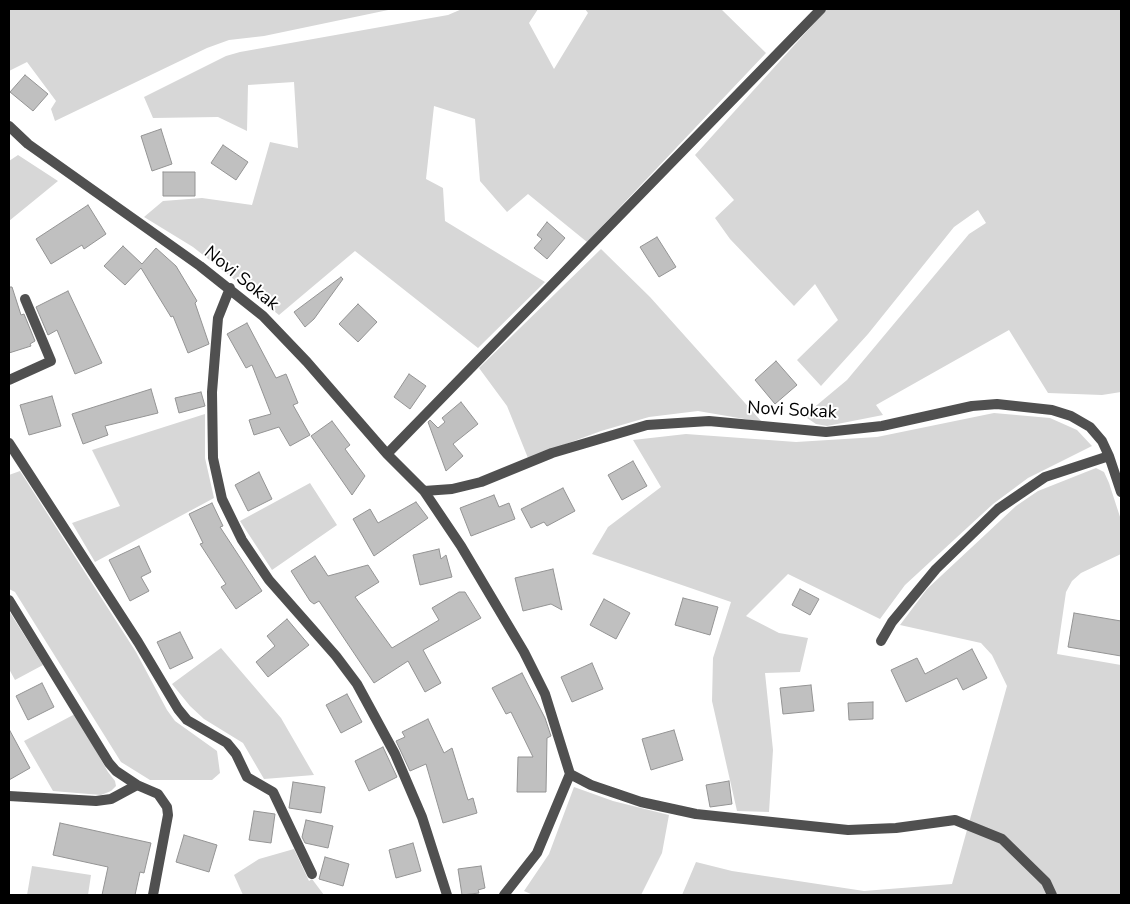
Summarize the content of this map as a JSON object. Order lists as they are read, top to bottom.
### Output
{
  "streets": {
    "street": ["Novi Sokak"]
  }
}
